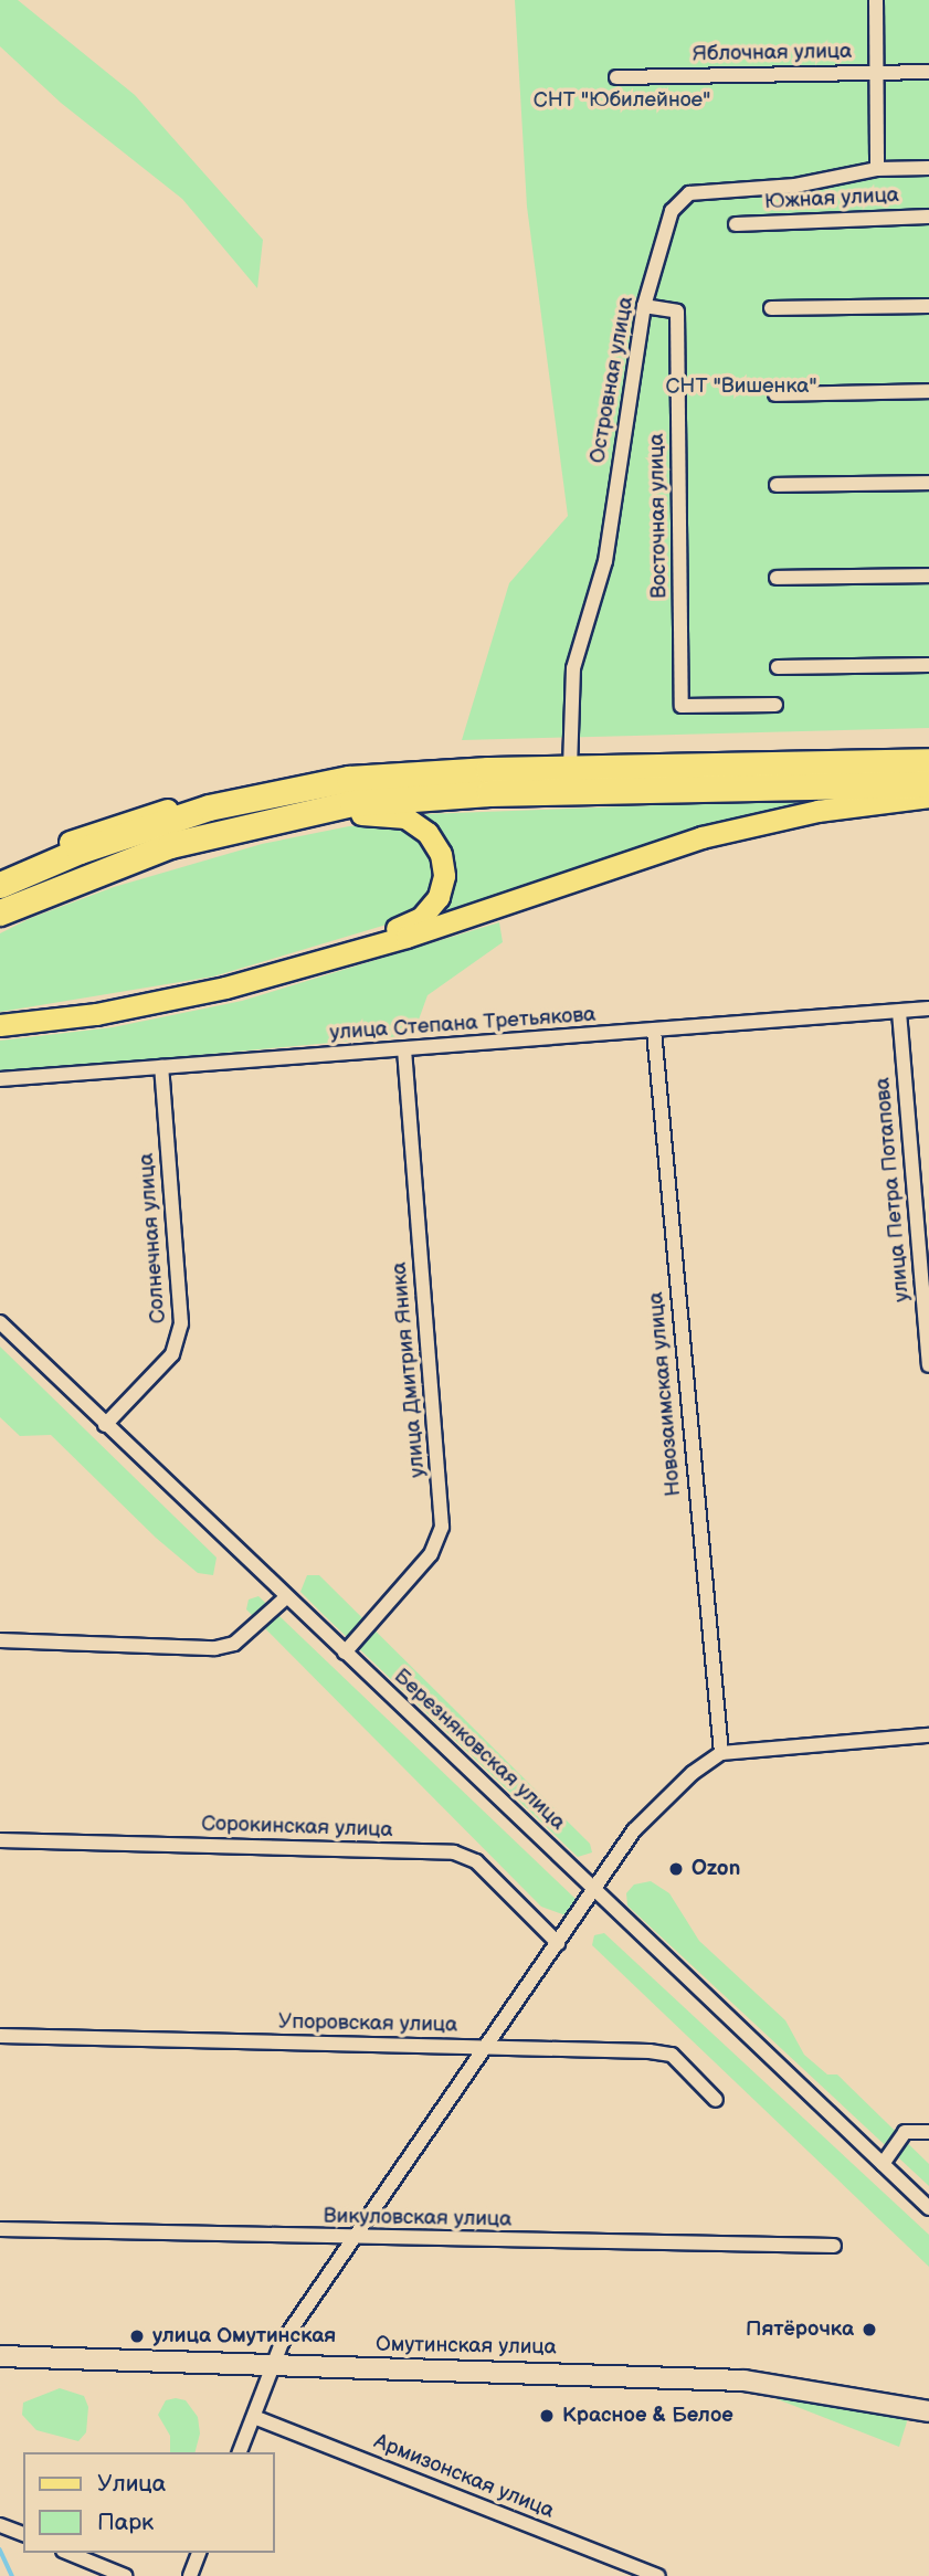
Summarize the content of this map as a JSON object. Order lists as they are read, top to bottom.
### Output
{
  "streets": {
    "street": [
      "Яблочная улица",
      "Южная улица",
      "Островная улица",
      "Восточная улица",
      "улица Степана Третьякова",
      "улица Петра Потапова",
      "Солнечная улица",
      "улица Дмитрия Яника",
      "Новозаимская улица",
      "Березняковская улица",
      "Сорокинская улица",
      "Упоровская улица",
      "Викуловская улица",
      "Омутинская улица",
      "Армизонская улица"
    ]
  },
  "crossings": [
    ["Островная улица", "Восточная улица"],
    ["улица Степана Третьякова", "улица Петра Потапова"],
    ["улица Степана Третьякова", "Солнечная улица"],
    ["улица Степана Третьякова", "улица Дмитрия Яника"],
    ["улица Степана Третьякова", "Новозаимская улица"],
    ["Солнечная улица", "Березняковская улица"],
    ["улица Дмитрия Яника", "Березняковская улица"]
  ],
  "parks": ["СНТ \"Юбилейное\"", "СНТ \"Вишенка\""],
  "places": [
    "Ozon",
    "Пятёрочка",
    "улица Омутинская",
    "Красное & Белое"
  ],
  "legend": ["Улица", "Парк"]
}
